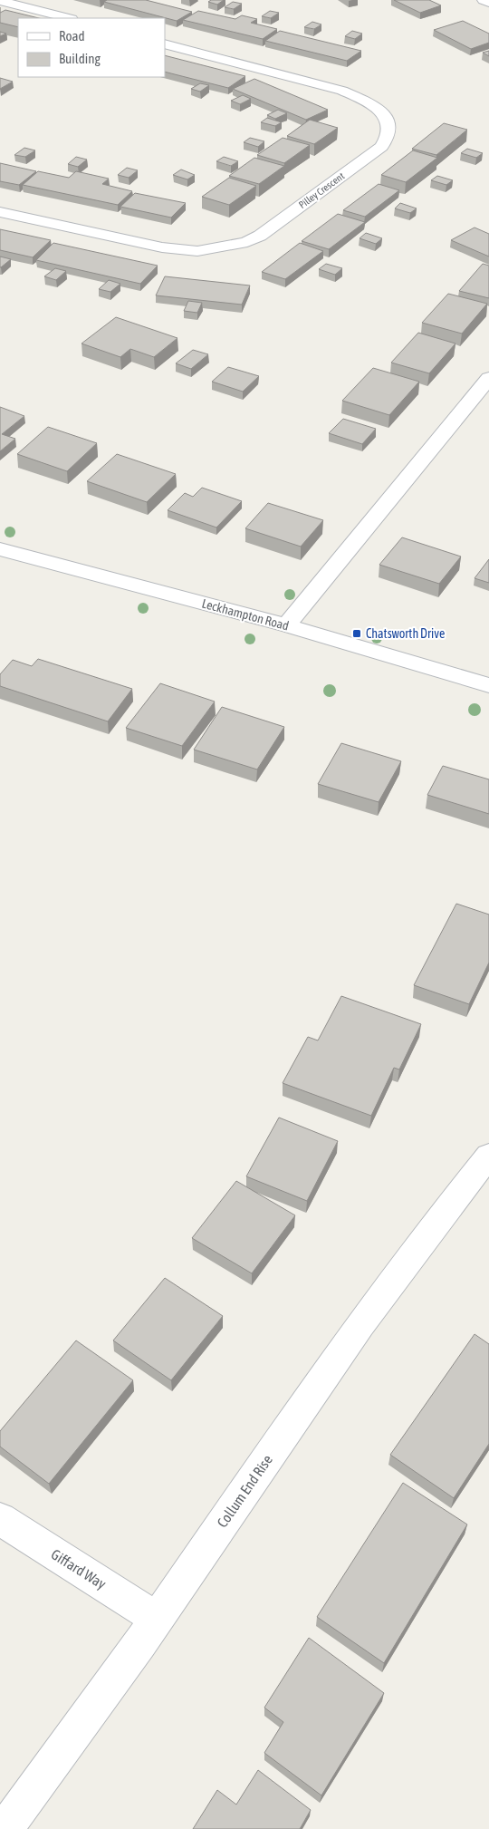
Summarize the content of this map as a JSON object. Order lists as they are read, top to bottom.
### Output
{
  "streets": {
    "street": [
      "Pilley Crescent",
      "Leckhampton Road",
      "Collum End Rise",
      "Giffard Way"
    ]
  },
  "crossings": [
    ["Collum End Rise", "Giffard Way"]
  ],
  "places": {
    "transit": ["Chatsworth Drive"]
  },
  "legend": ["Road", "Building"]
}
